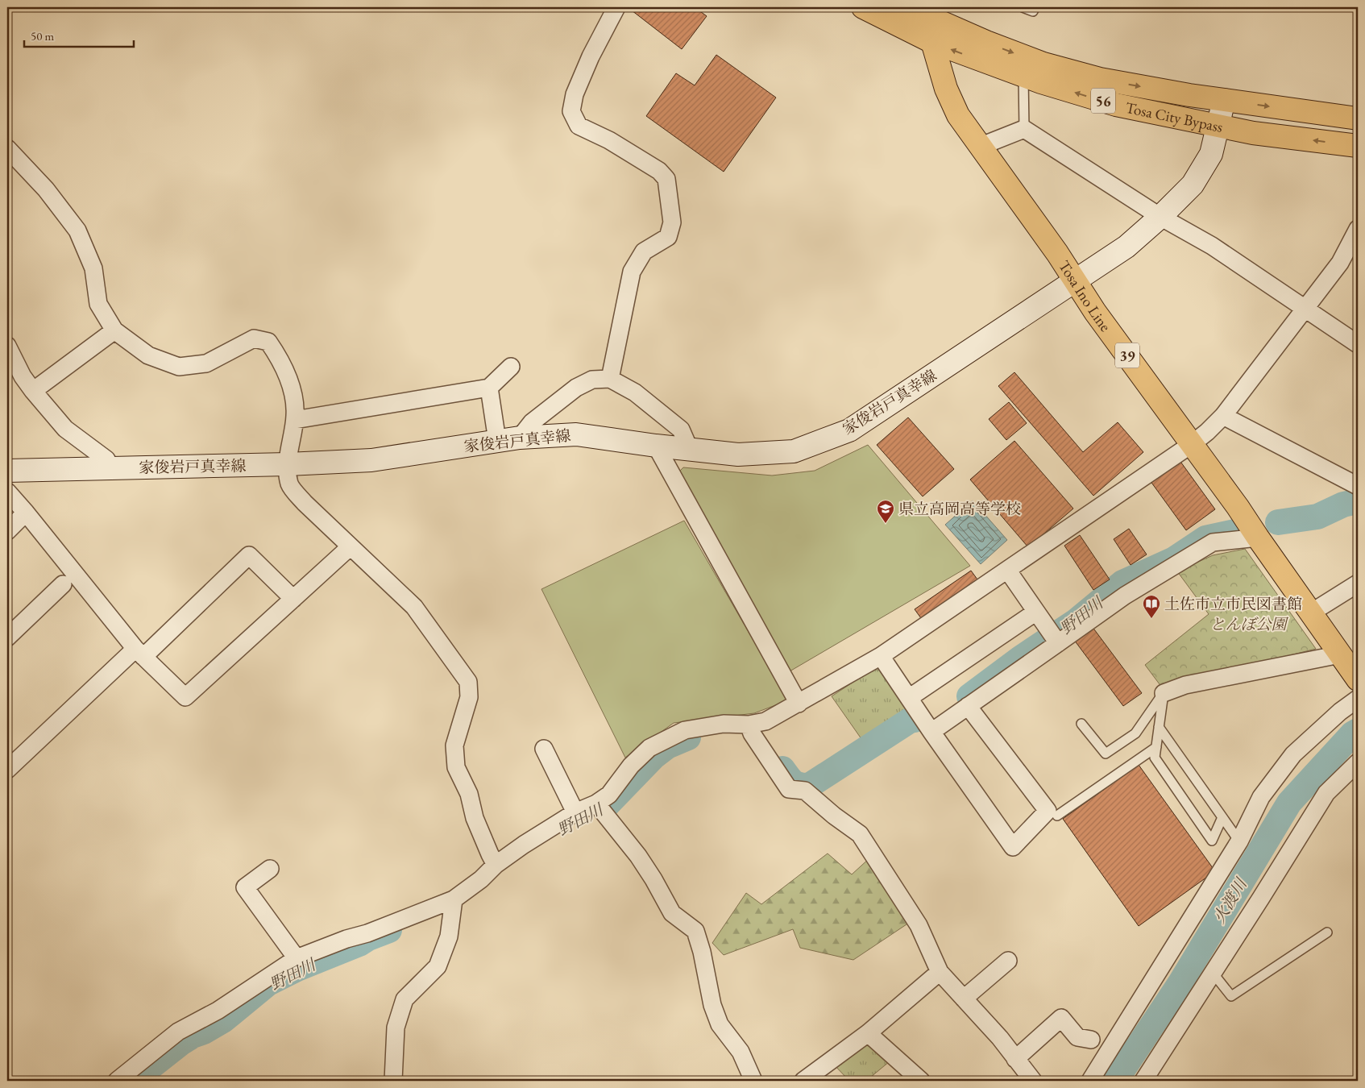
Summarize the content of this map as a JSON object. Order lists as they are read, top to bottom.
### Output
{
  "streets": {
    "main road": [
      "56",
      "Tosa City Bypass",
      "Tosa Ino Line",
      "39",
      "家俊岩戸真幸線"
    ]
  },
  "crossings": [
    ["Tosa City Bypass", "Tosa Ino Line"],
    ["Tosa City Bypass", "家俊岩戸真幸線"],
    ["Tosa Ino Line", "家俊岩戸真幸線"]
  ],
  "water": ["野田川", "火渡川"],
  "parks": ["とんぼ公園"],
  "places": {
    "school or university": ["県立高岡高等学校"],
    "library": ["土佐市立市民図書館"]
  },
  "scale_bar": "50 m"
}
